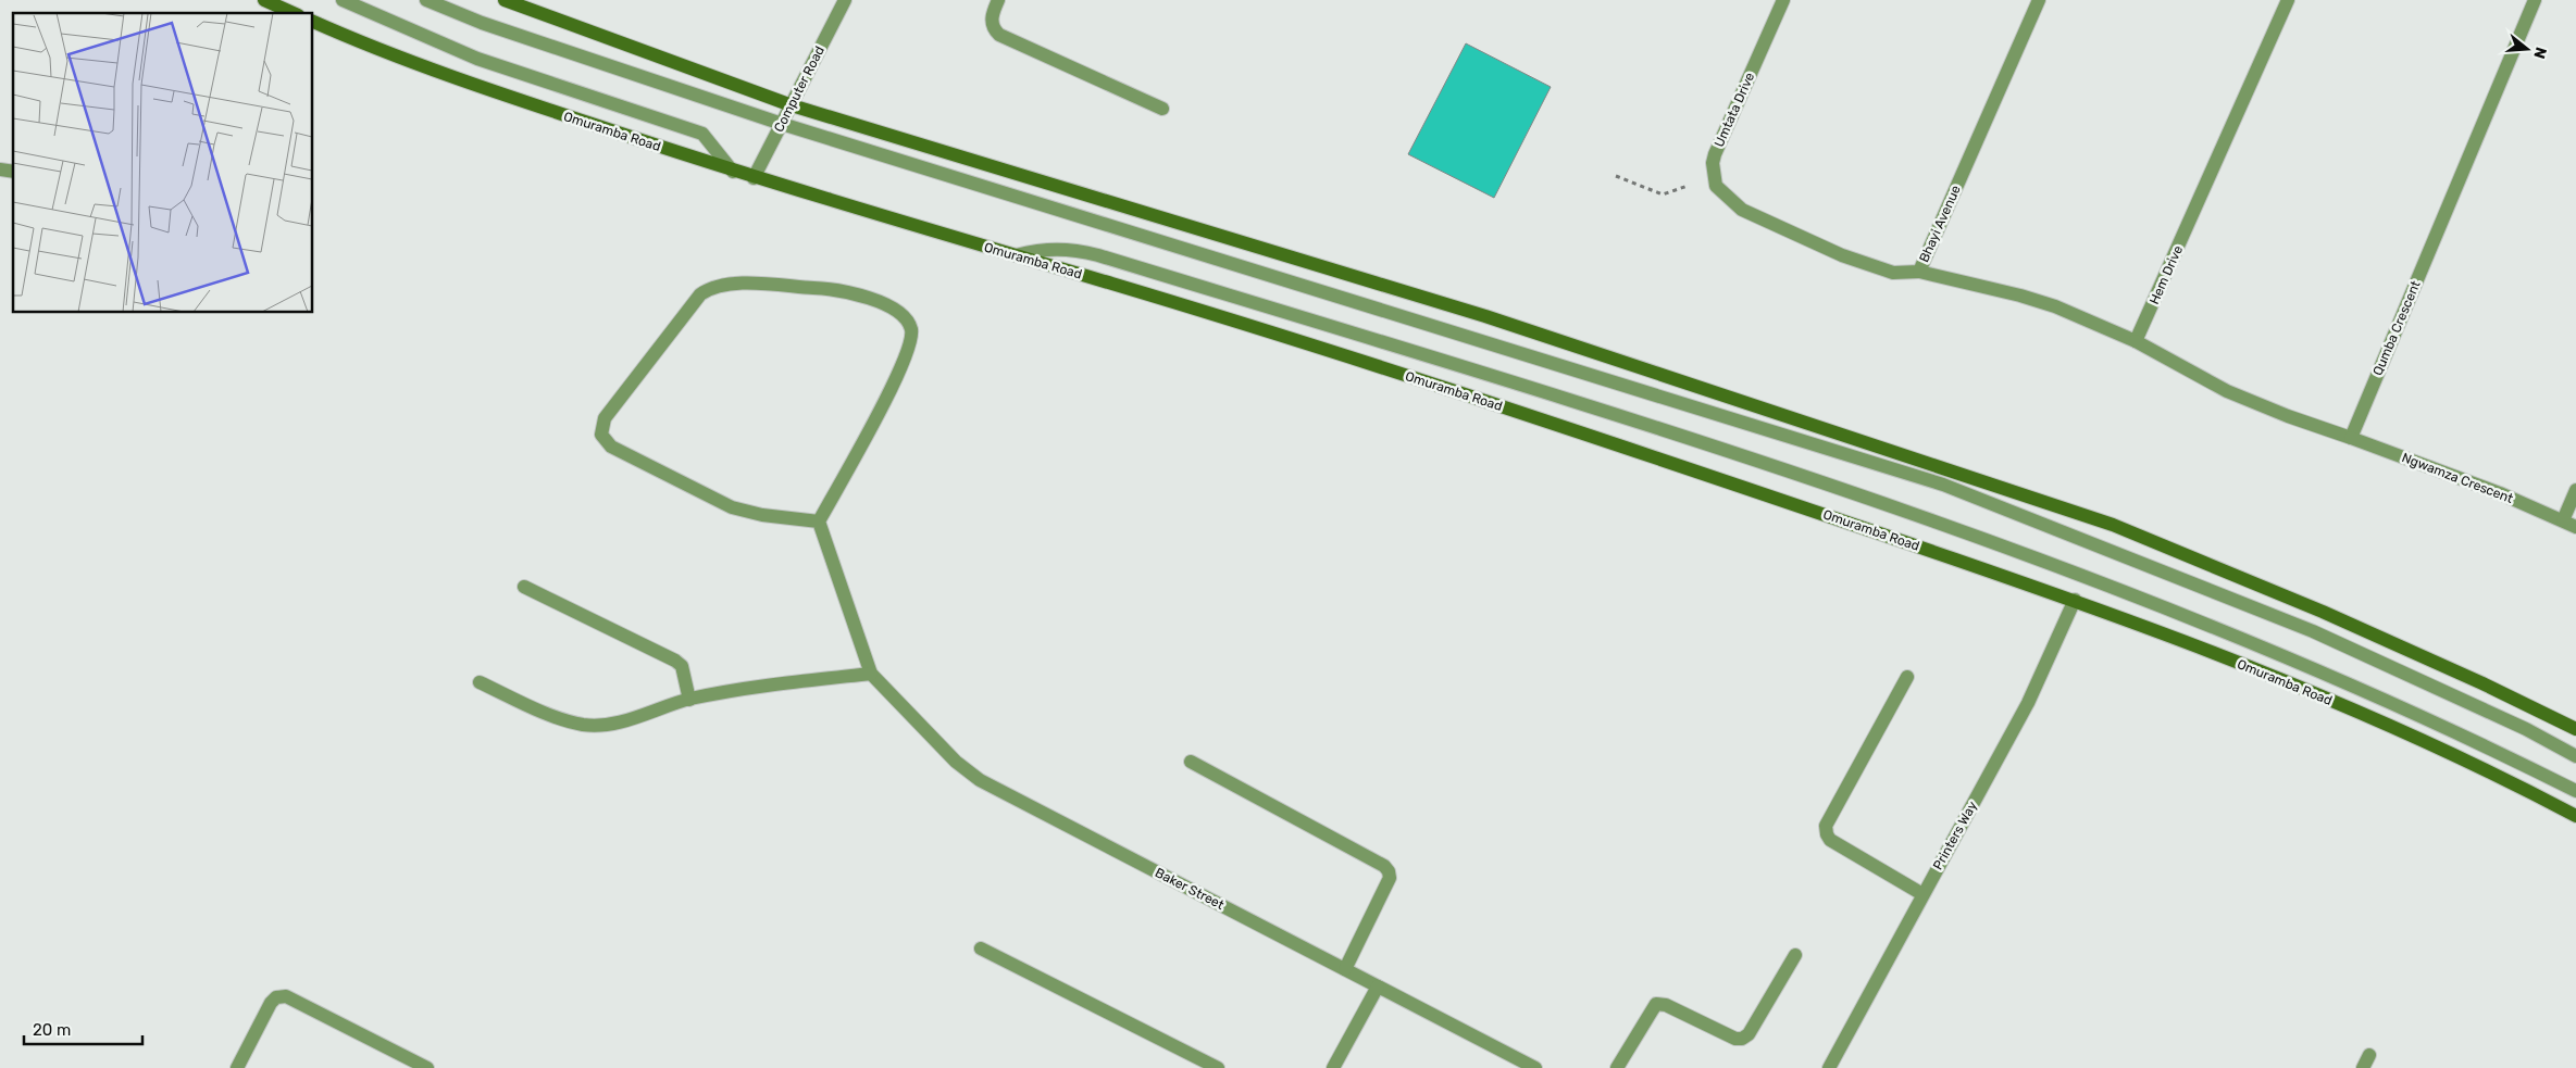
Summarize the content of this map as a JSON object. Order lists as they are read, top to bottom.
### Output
{
  "streets": {
    "main road": ["Omuramba Road"],
    "street": [
      "Computer Road",
      "Umtata Drive",
      "Bhayi Avenue",
      "Hem Drive",
      "Qumba Crescent",
      "Ngwamza Crescent",
      "Printers Way",
      "Baker Street"
    ]
  },
  "crossings": [
    ["Computer Road", "Omuramba Road"],
    ["Umtata Drive", "Bhayi Avenue"],
    ["Omuramba Road", "Printers Way"],
    ["Qumba Crescent", "Ngwamza Crescent"]
  ],
  "scale_bar": "20 m",
  "north": "right"
}
